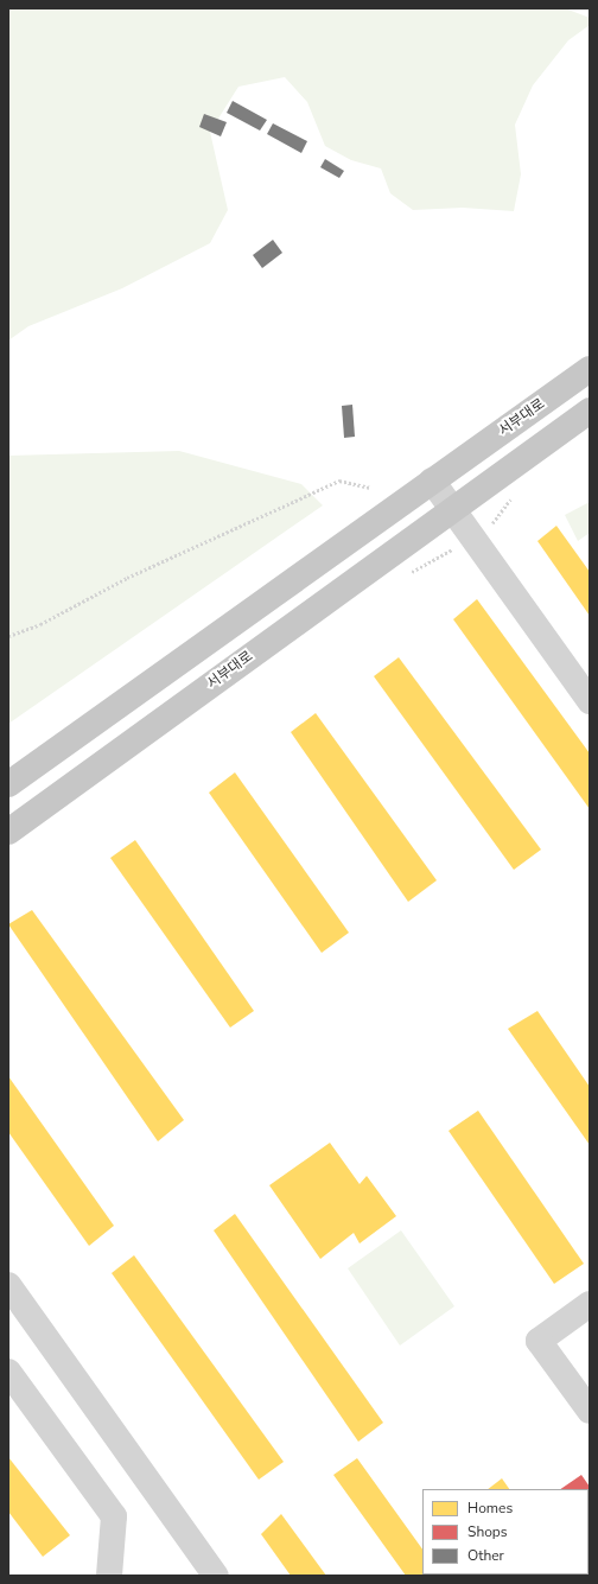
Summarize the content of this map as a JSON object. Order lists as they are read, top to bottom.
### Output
{
  "streets": {
    "main road": ["서부대로"]
  },
  "legend": ["Homes", "Shops", "Other"]
}
